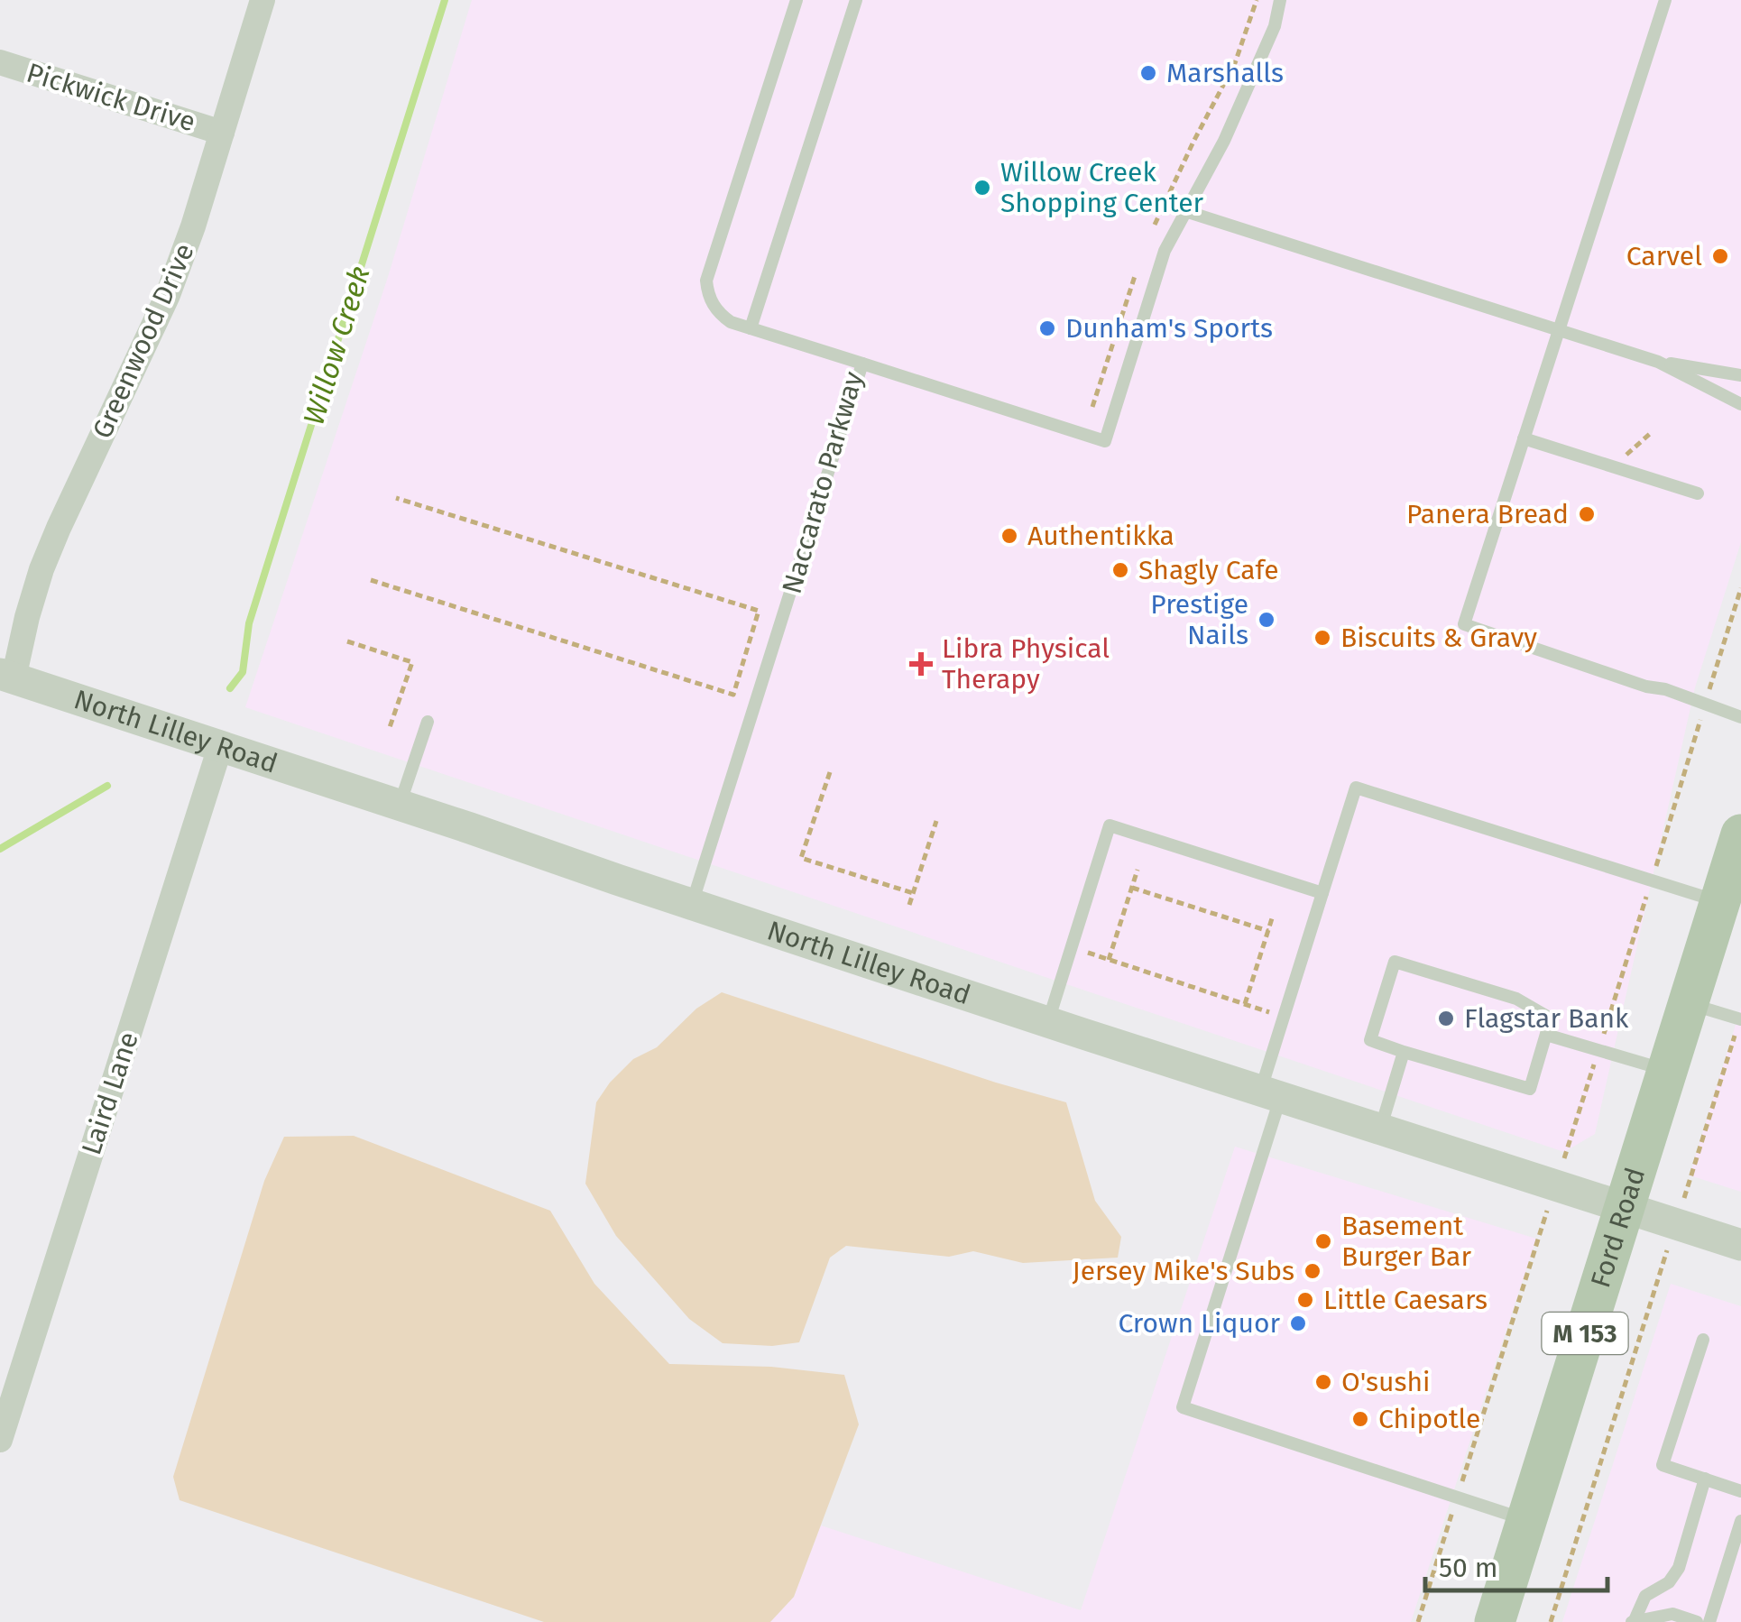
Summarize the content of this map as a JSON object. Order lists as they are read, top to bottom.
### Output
{
  "streets": {
    "main road": ["Ford Road", "M 153"],
    "street": [
      "Pickwick Drive",
      "Greenwood Drive",
      "North Lilley Road",
      "Laird Lane"
    ],
    "lane": ["Naccarato Parkway"]
  },
  "crossings": [
    ["Pickwick Drive", "Greenwood Drive"],
    ["Greenwood Drive", "North Lilley Road"],
    ["Naccarato Parkway", "North Lilley Road"],
    ["North Lilley Road", "Laird Lane"],
    ["North Lilley Road", "Ford Road"]
  ],
  "water": ["Willow Creek"],
  "places": {
    "other": [
      "Marshalls",
      "Willow Creek Shopping Center",
      "Carvel",
      "Dunham's Sports",
      "Panera Bread",
      "Authentikka",
      "Shagly Cafe",
      "Prestige Nails",
      "Biscuits & Gravy",
      "Flagstar Bank",
      "Basement Burger Bar",
      "Jersey Mike's Subs",
      "Little Caesars",
      "Crown Liquor",
      "O'sushi",
      "Chipotle"
    ],
    "health": ["Libra Physical Therapy"]
  },
  "scale_bar": "50 m"
}
